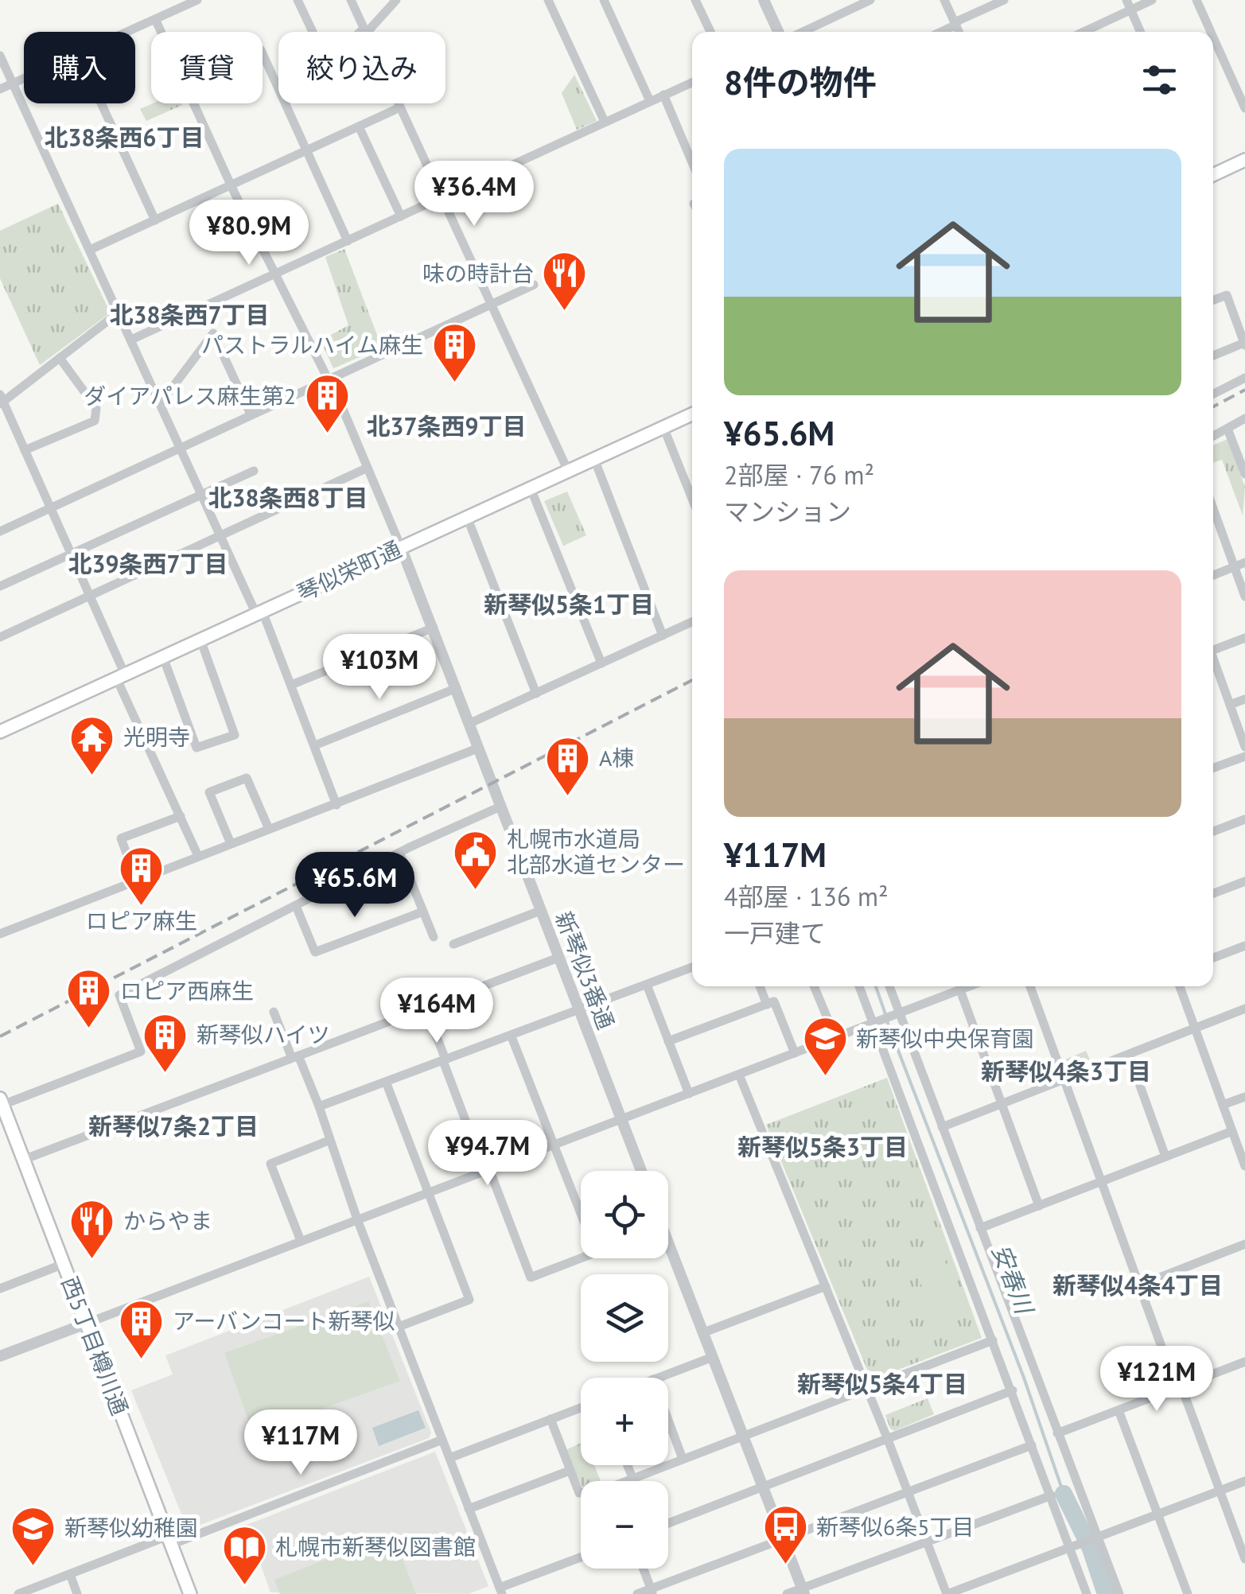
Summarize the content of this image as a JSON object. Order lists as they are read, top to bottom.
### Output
{
  "streets": {
    "main road": ["琴似栄町通", "西5丁目樽川通"],
    "street": ["新琴似3番通"]
  },
  "crossings": [
    ["琴似栄町通", "新琴似3番通"]
  ],
  "districts": [
    "北38条西6丁目",
    "北38条西7丁目",
    "北37条西9丁目",
    "北38条西8丁目",
    "北39条西7丁目",
    "新琴似5条1丁目",
    "新琴似4条3丁目",
    "新琴似7条2丁目",
    "新琴似5条3丁目",
    "新琴似4条4丁目",
    "新琴似5条4丁目"
  ],
  "water": ["安春川"],
  "places": {
    "restaurant": ["味の時計台", "からやま"],
    "building": [
      "パストラルハイム麻生",
      "ダイアパレス麻生第2",
      "A棟",
      "ロピア麻生",
      "ロピア西麻生",
      "新琴似ハイツ",
      "アーバンコート新琴似"
    ],
    "temple": ["光明寺"],
    "public building": ["札幌市水道局 北部水道センター"],
    "school or university": ["新琴似中央保育園", "新琴似幼稚園"],
    "bus stop": ["新琴似6条5丁目"],
    "library": ["札幌市新琴似図書館"]
  },
  "page": {
    "chip": ["購入", "賃貸", "絞り込み"],
    "heading": "8件の物件",
    "list": [
      {
        "name": "¥65.6M",
        "note": "2部屋 · 76 m² · マンション"
      },
      {
        "name": "¥117M",
        "note": "4部屋 · 136 m² · 一戸建て"
      }
    ],
    "price": [
      "¥36.4M",
      "¥80.9M",
      "¥103M",
      "¥65.6M",
      "¥164M",
      "¥94.7M",
      "¥121M",
      "¥117M"
    ],
    "map_buttons": ["+", "−"]
  }
}
